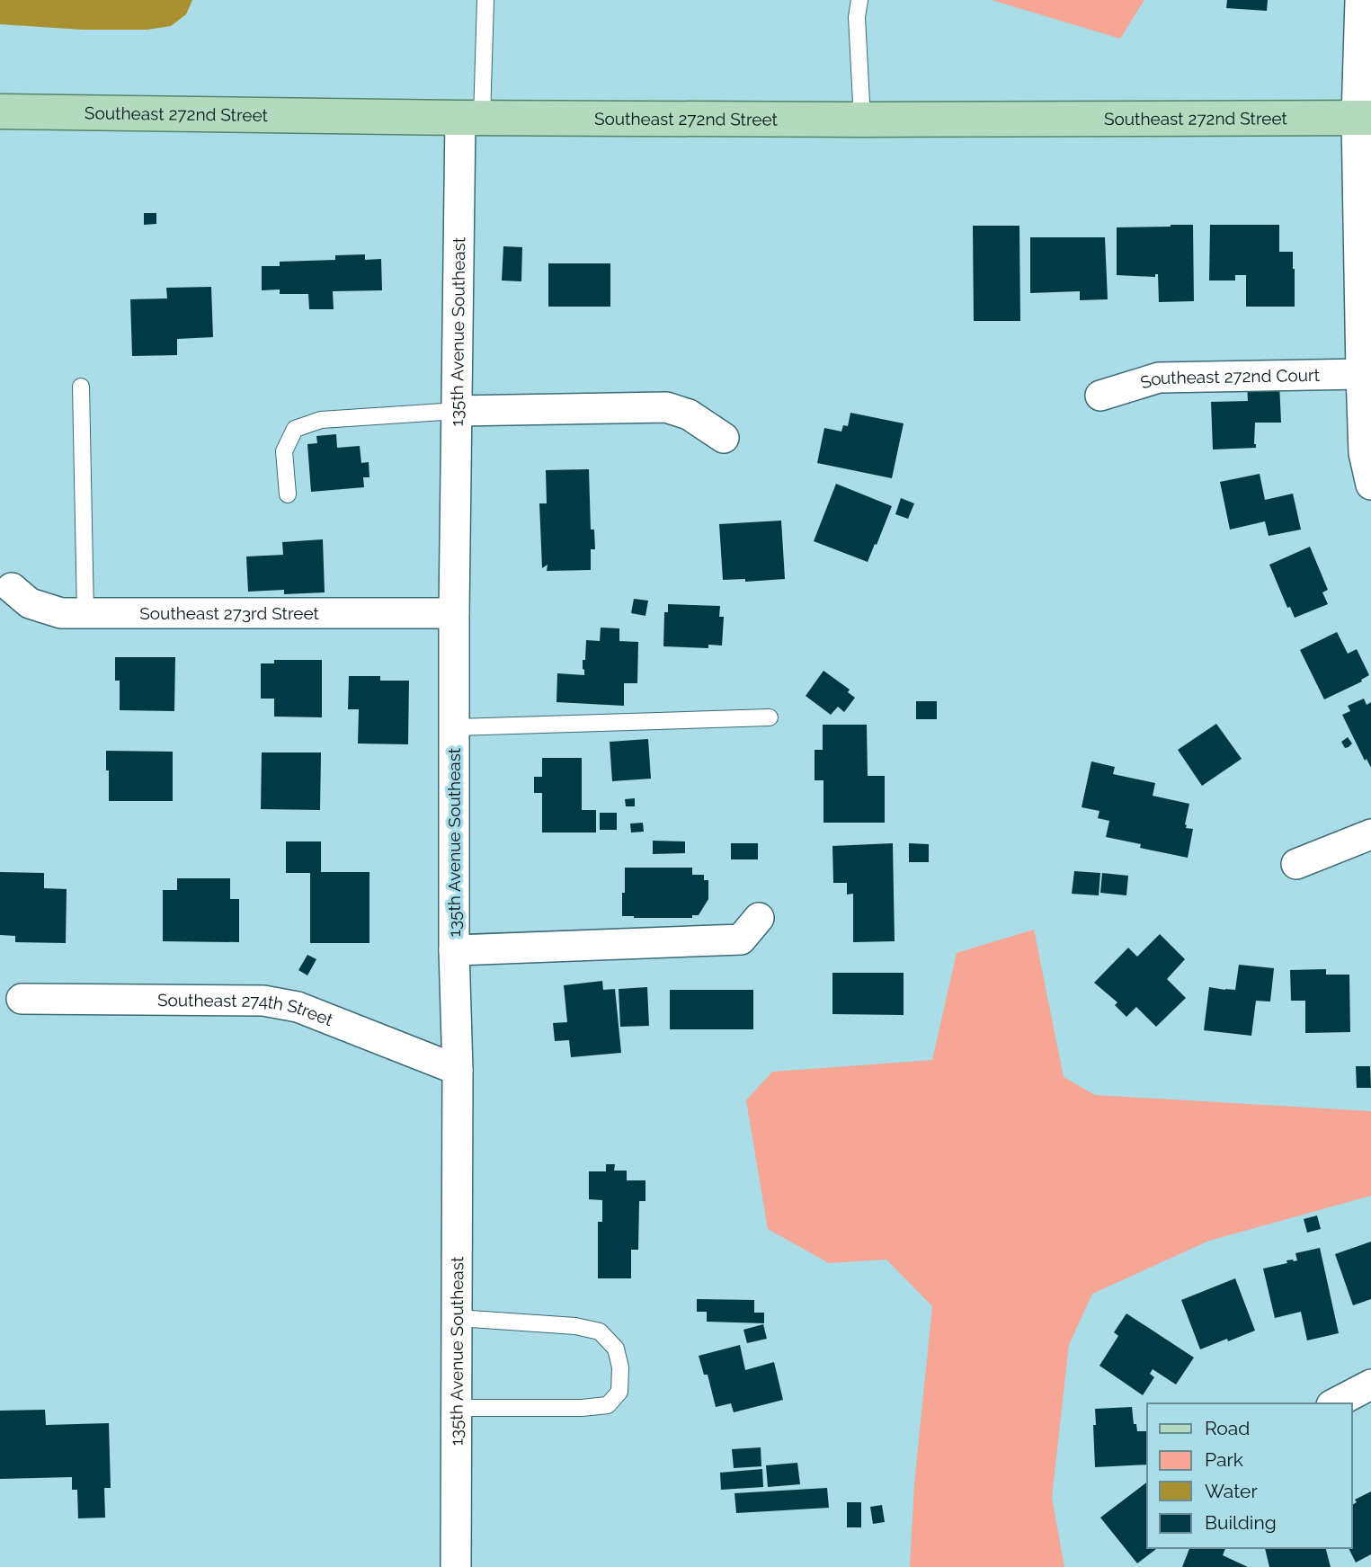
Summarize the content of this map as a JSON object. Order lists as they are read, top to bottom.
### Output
{
  "streets": {
    "main road": ["Southeast 272nd Street"],
    "street": [
      "135th Avenue Southeast",
      "Southeast 272nd Court",
      "Southeast 273rd Street",
      "Southeast 274th Street"
    ]
  },
  "crossings": [
    ["Southeast 272nd Street", "135th Avenue Southeast"],
    ["135th Avenue Southeast", "Southeast 273rd Street"],
    ["135th Avenue Southeast", "Southeast 274th Street"]
  ],
  "legend": [
    "Road",
    "Park",
    "Water",
    "Building"
  ]
}
